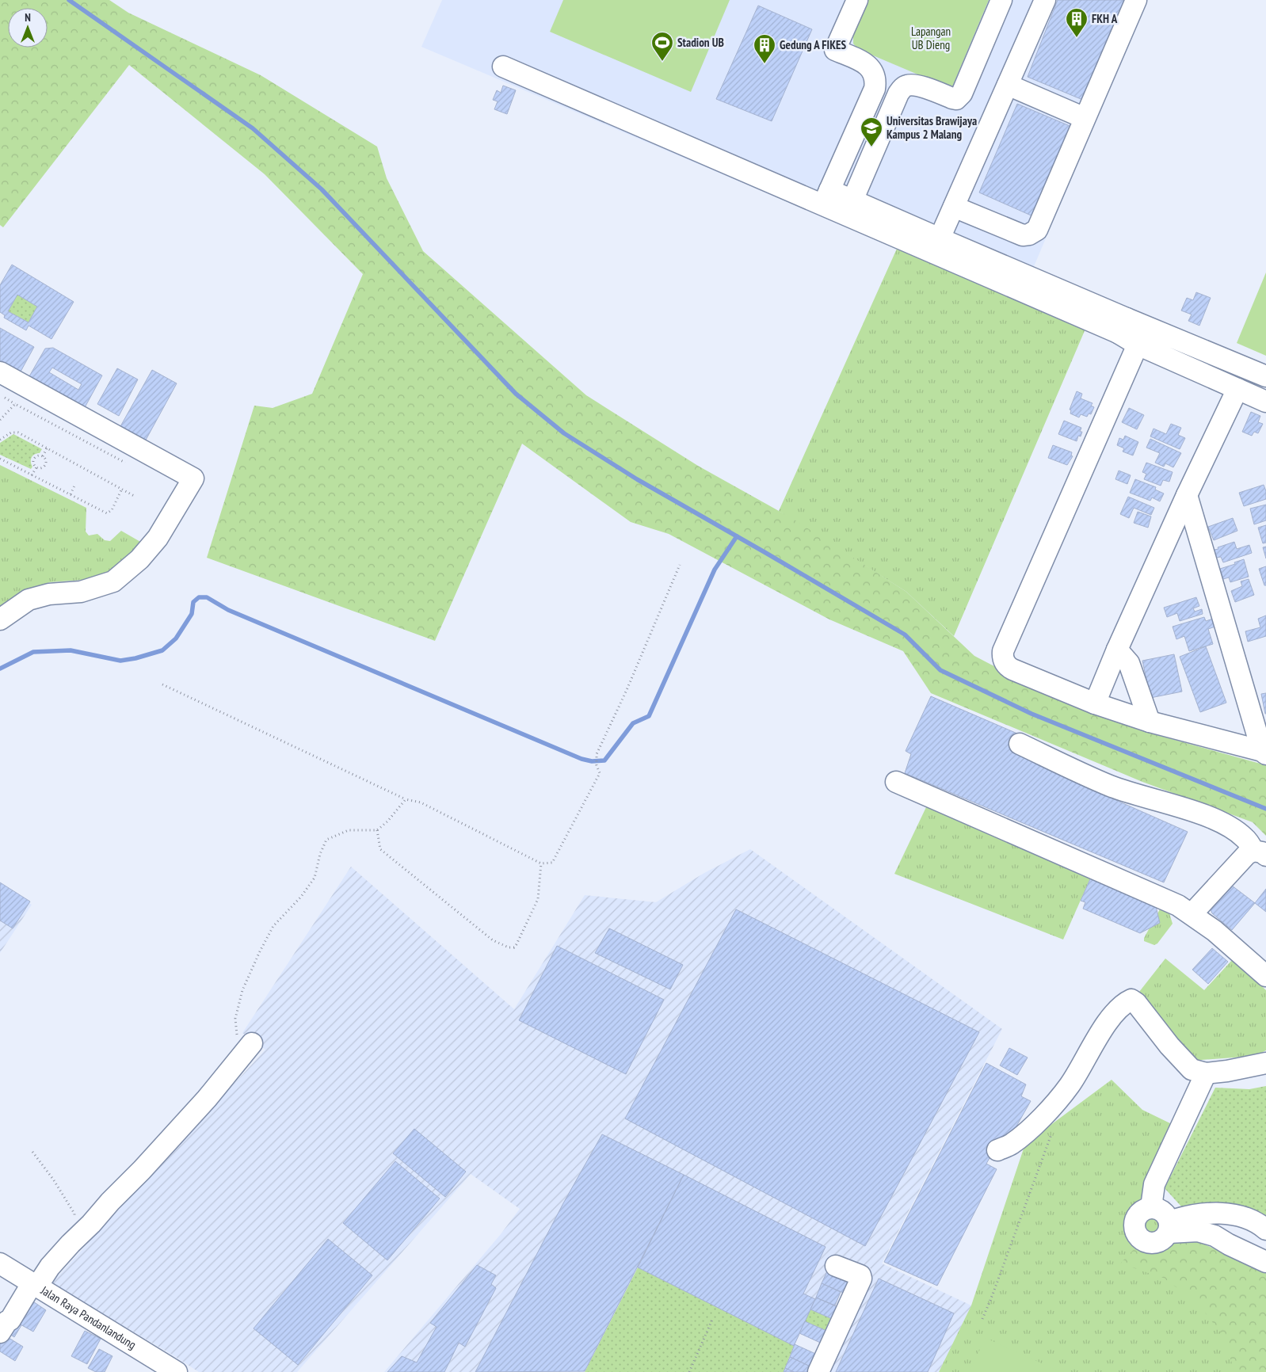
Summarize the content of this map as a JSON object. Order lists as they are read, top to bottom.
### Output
{
  "streets": {
    "street": ["Jalan Raya Pandanlandung"]
  },
  "parks": ["Lapangan UB Dieng"],
  "places": {
    "building": ["FKH A", "Gedung A FIKES"],
    "sports": ["Stadion UB"],
    "school or university": ["Universitas Brawijaya Kampus 2 Malang"]
  },
  "north": "top"
}
